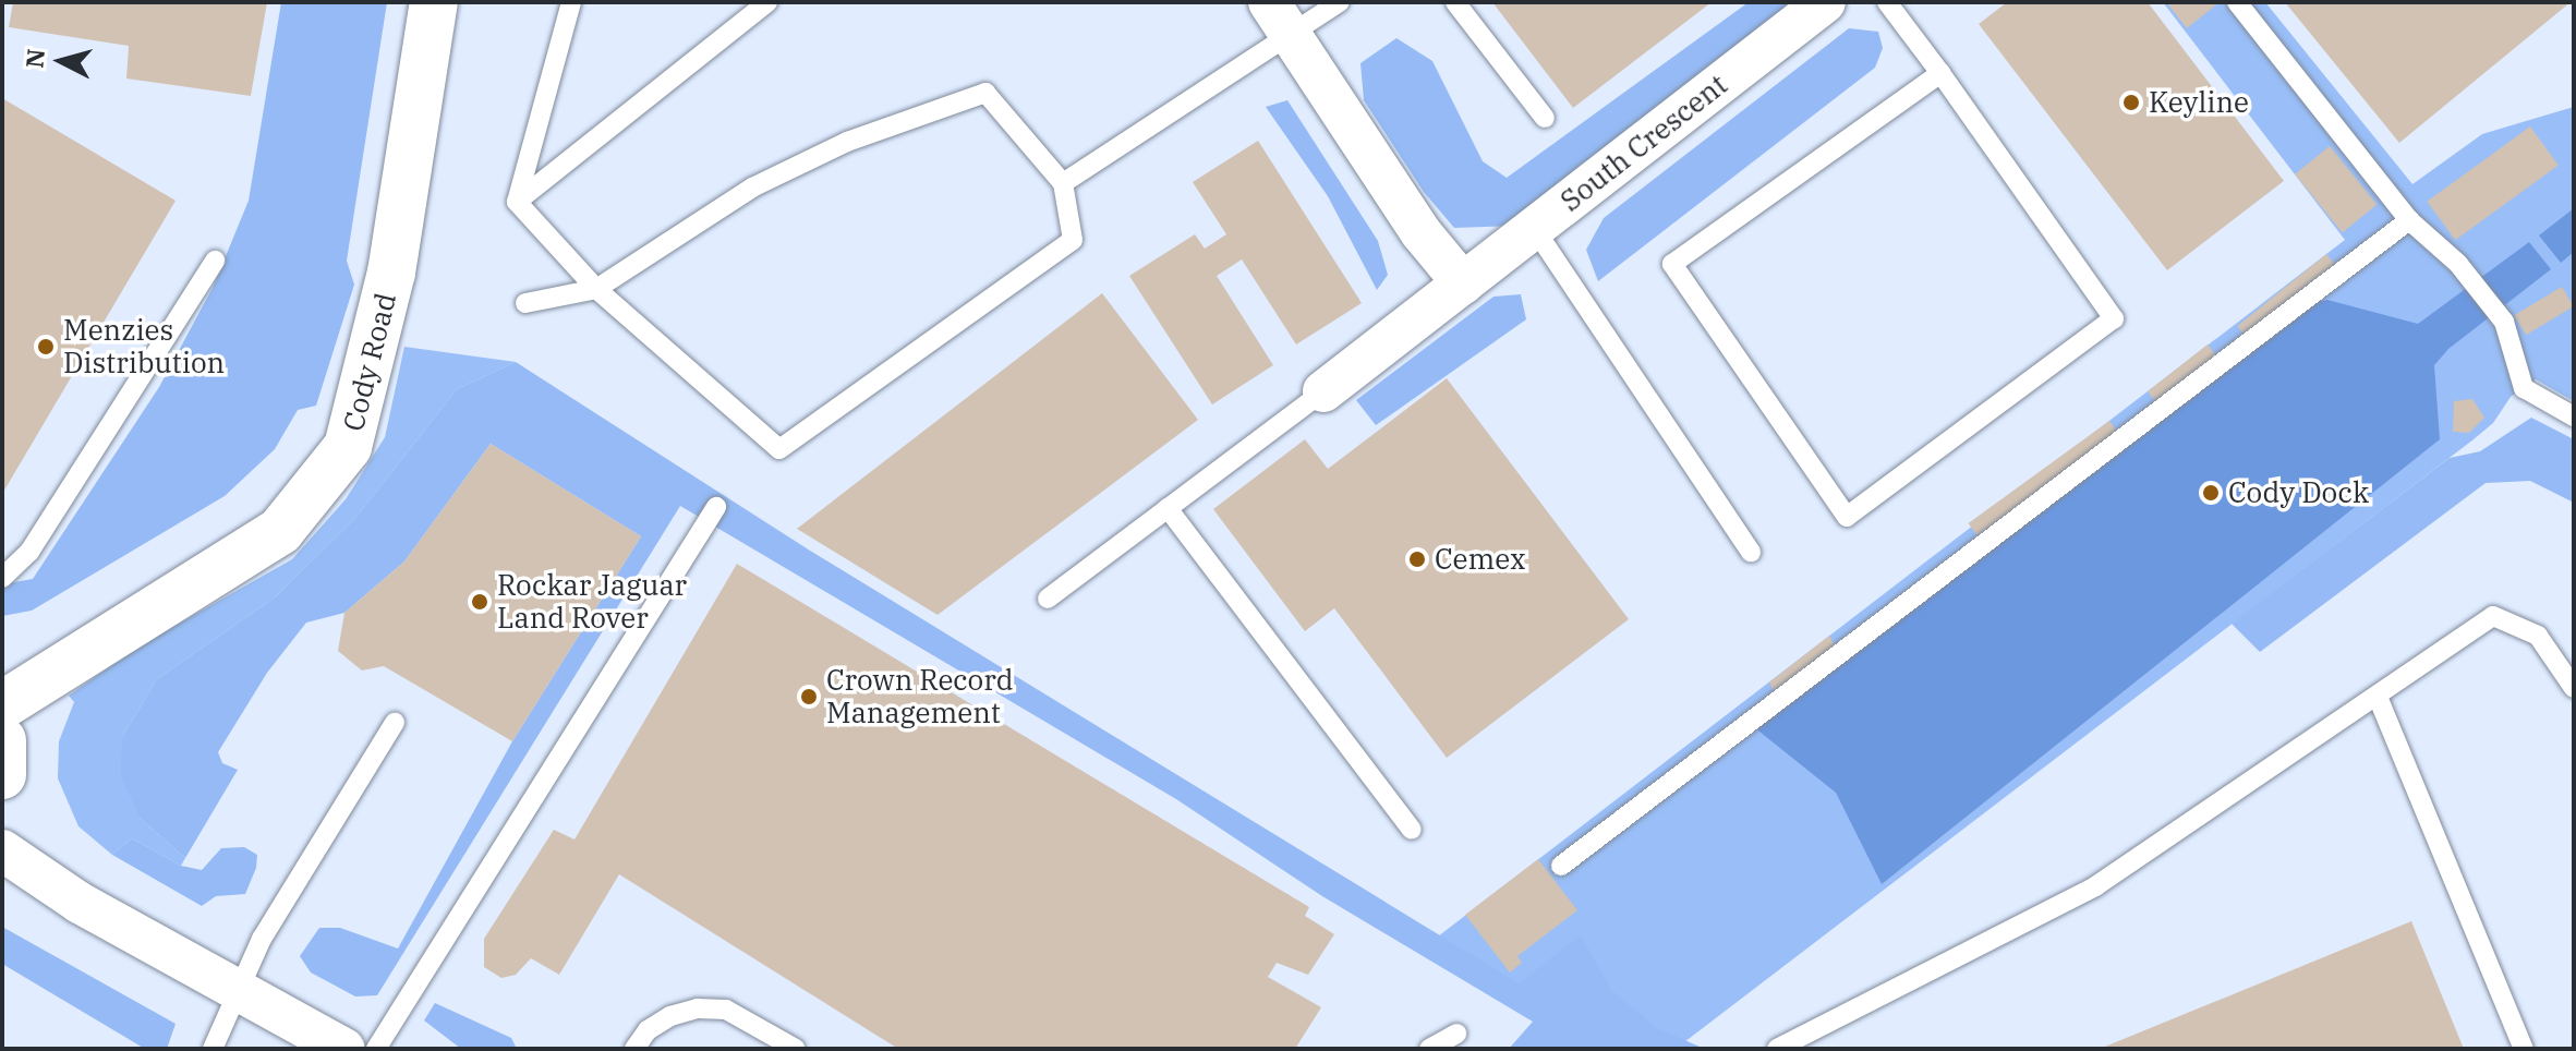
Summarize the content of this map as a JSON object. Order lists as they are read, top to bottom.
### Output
{
  "streets": {
    "street": ["South Crescent", "Cody Road"]
  },
  "places": [
    "Keyline",
    "Menzies Distribution",
    "Cody Dock",
    "Cemex",
    "Rockar Jaguar Land Rover",
    "Crown Record Management"
  ],
  "north": "left"
}
